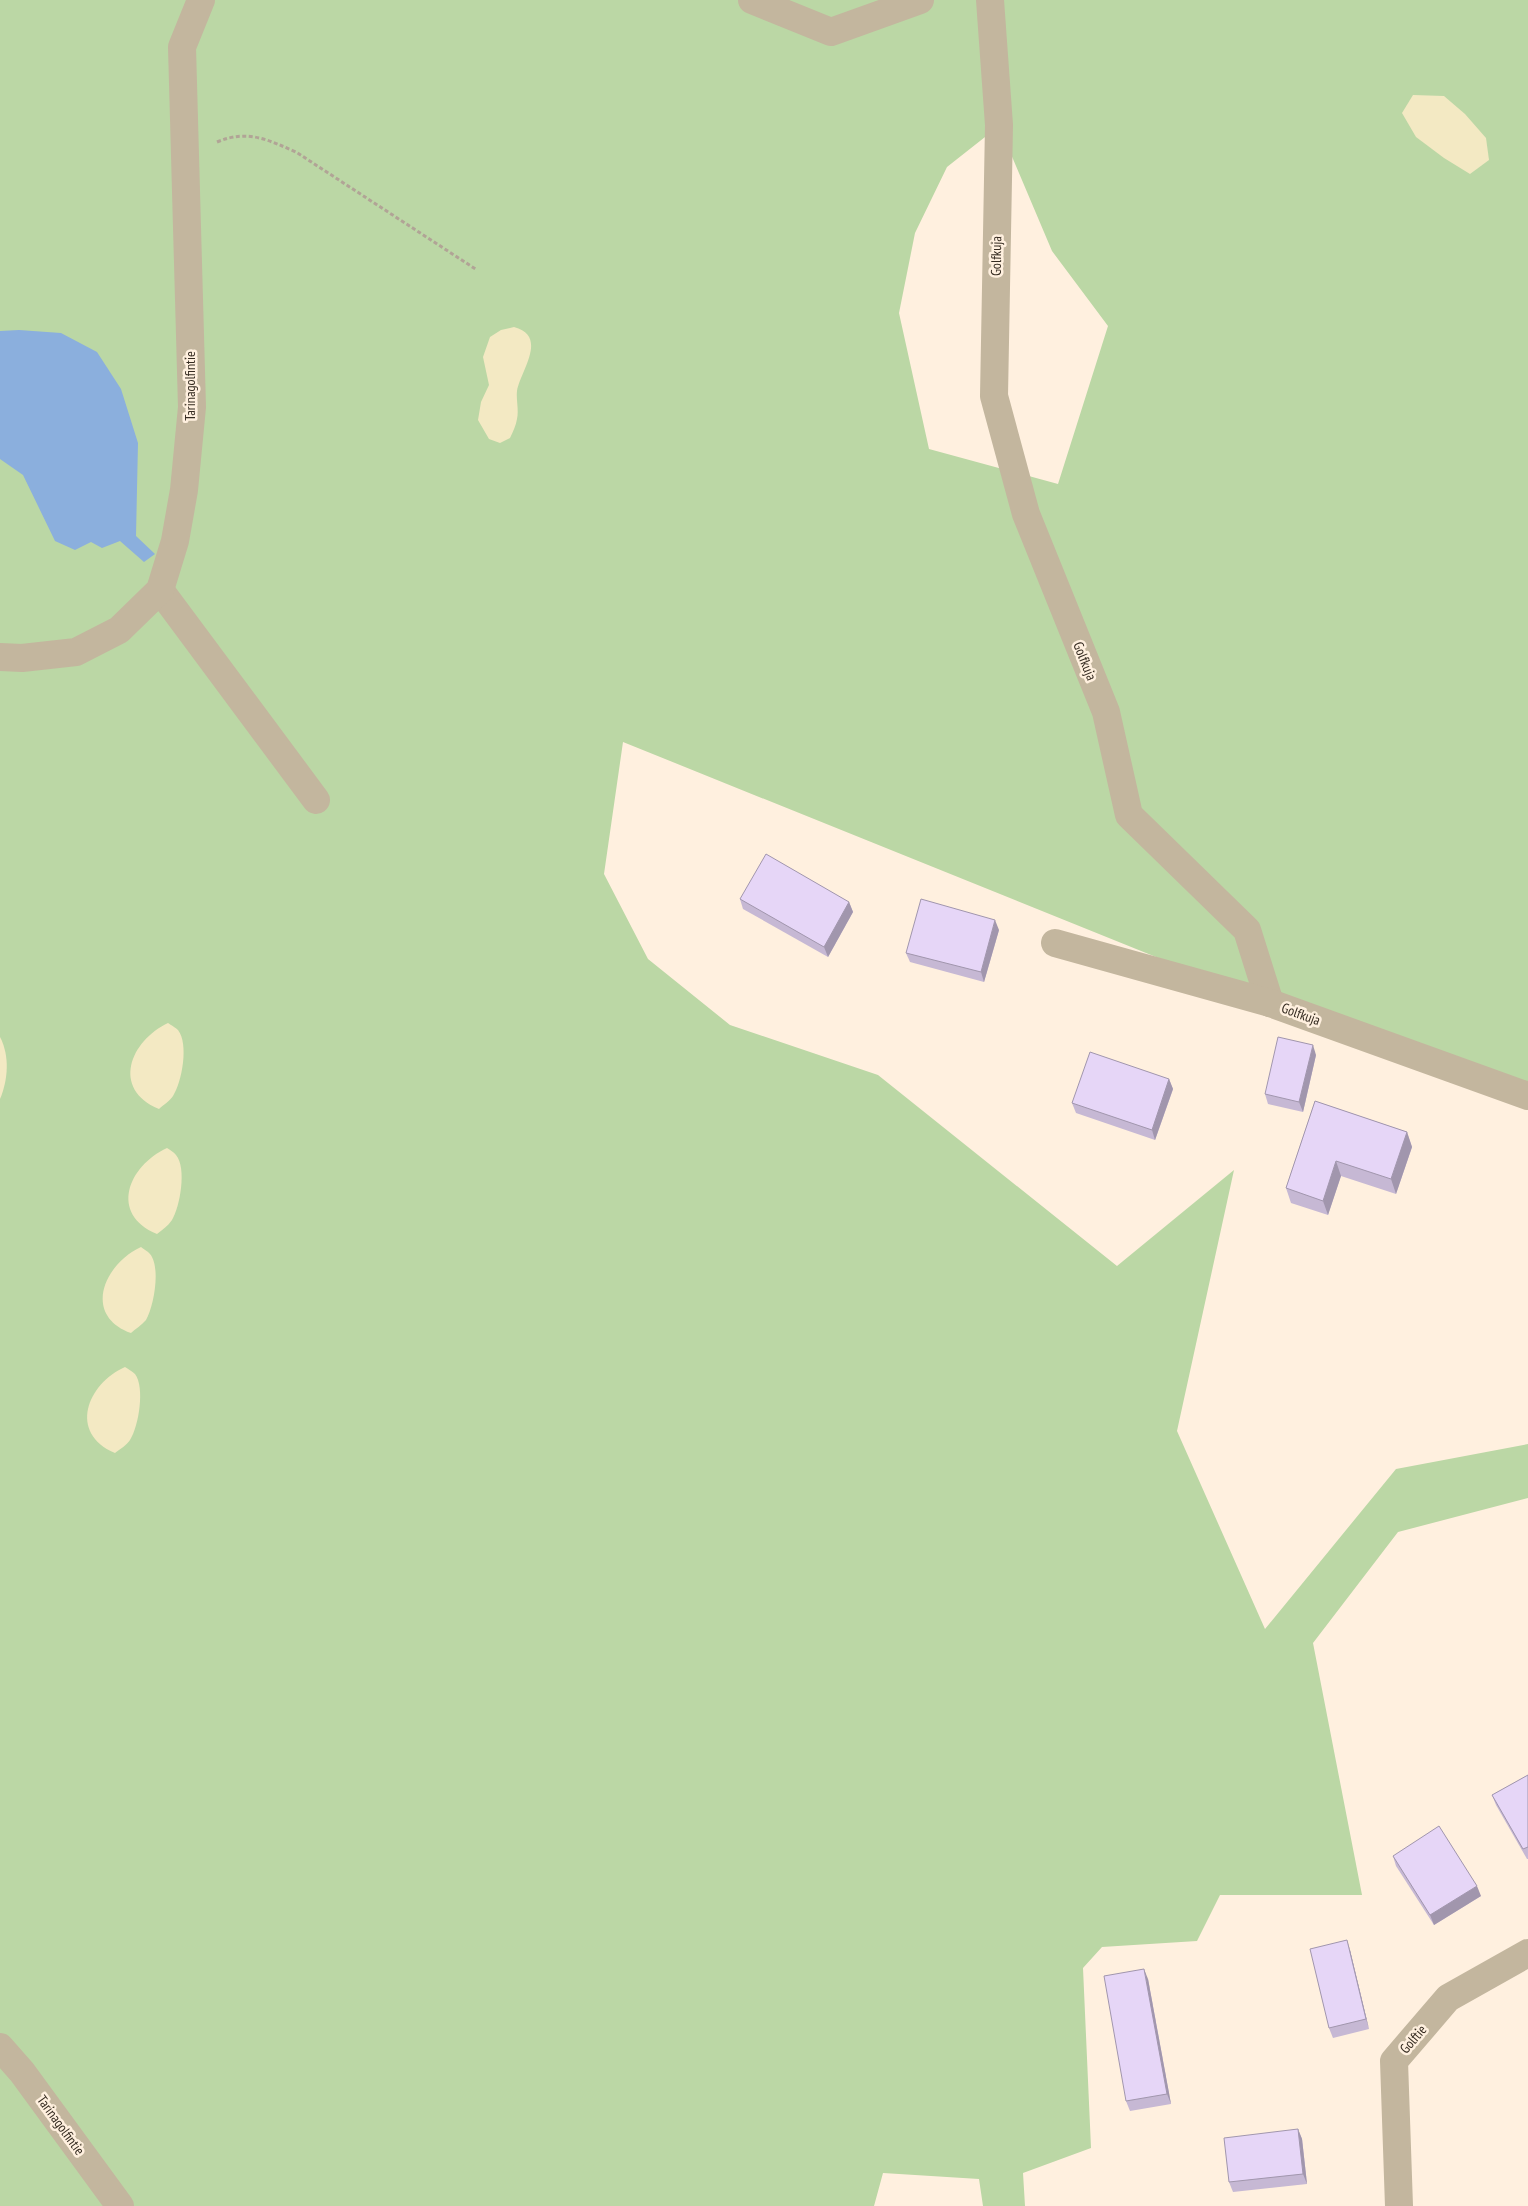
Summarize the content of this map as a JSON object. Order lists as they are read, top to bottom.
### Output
{
  "streets": {
    "street": ["Golfkuja", "Tarinagolfintie", "Golftie"]
  }
}
